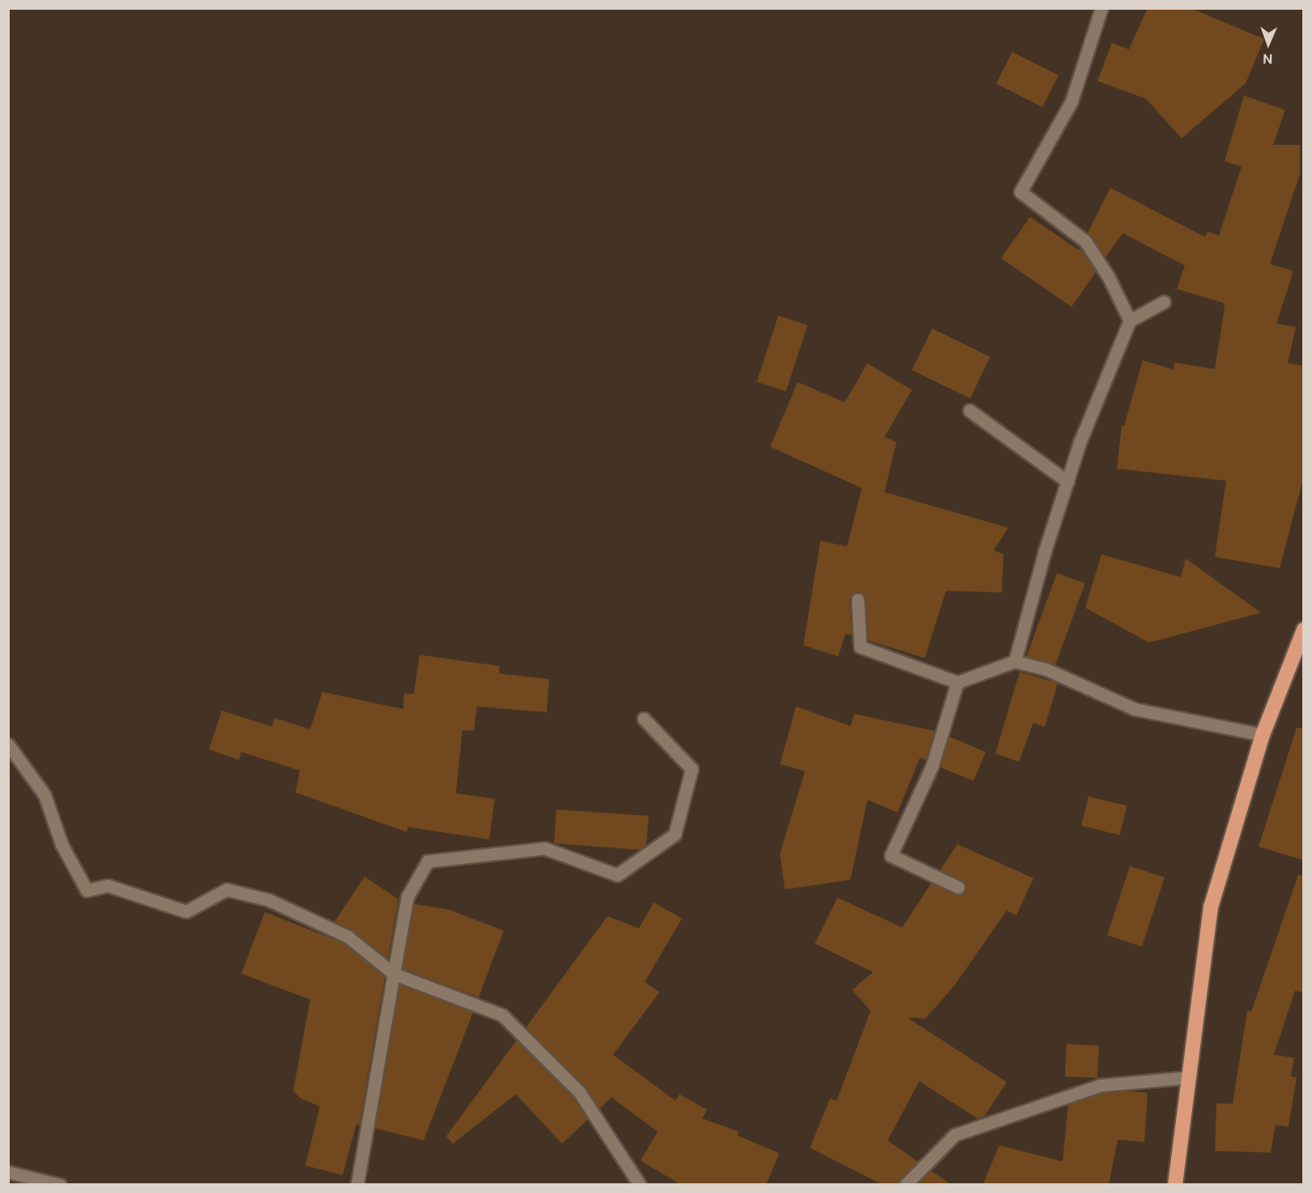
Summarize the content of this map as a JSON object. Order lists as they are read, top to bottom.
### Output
{
  "north": "bottom"
}
